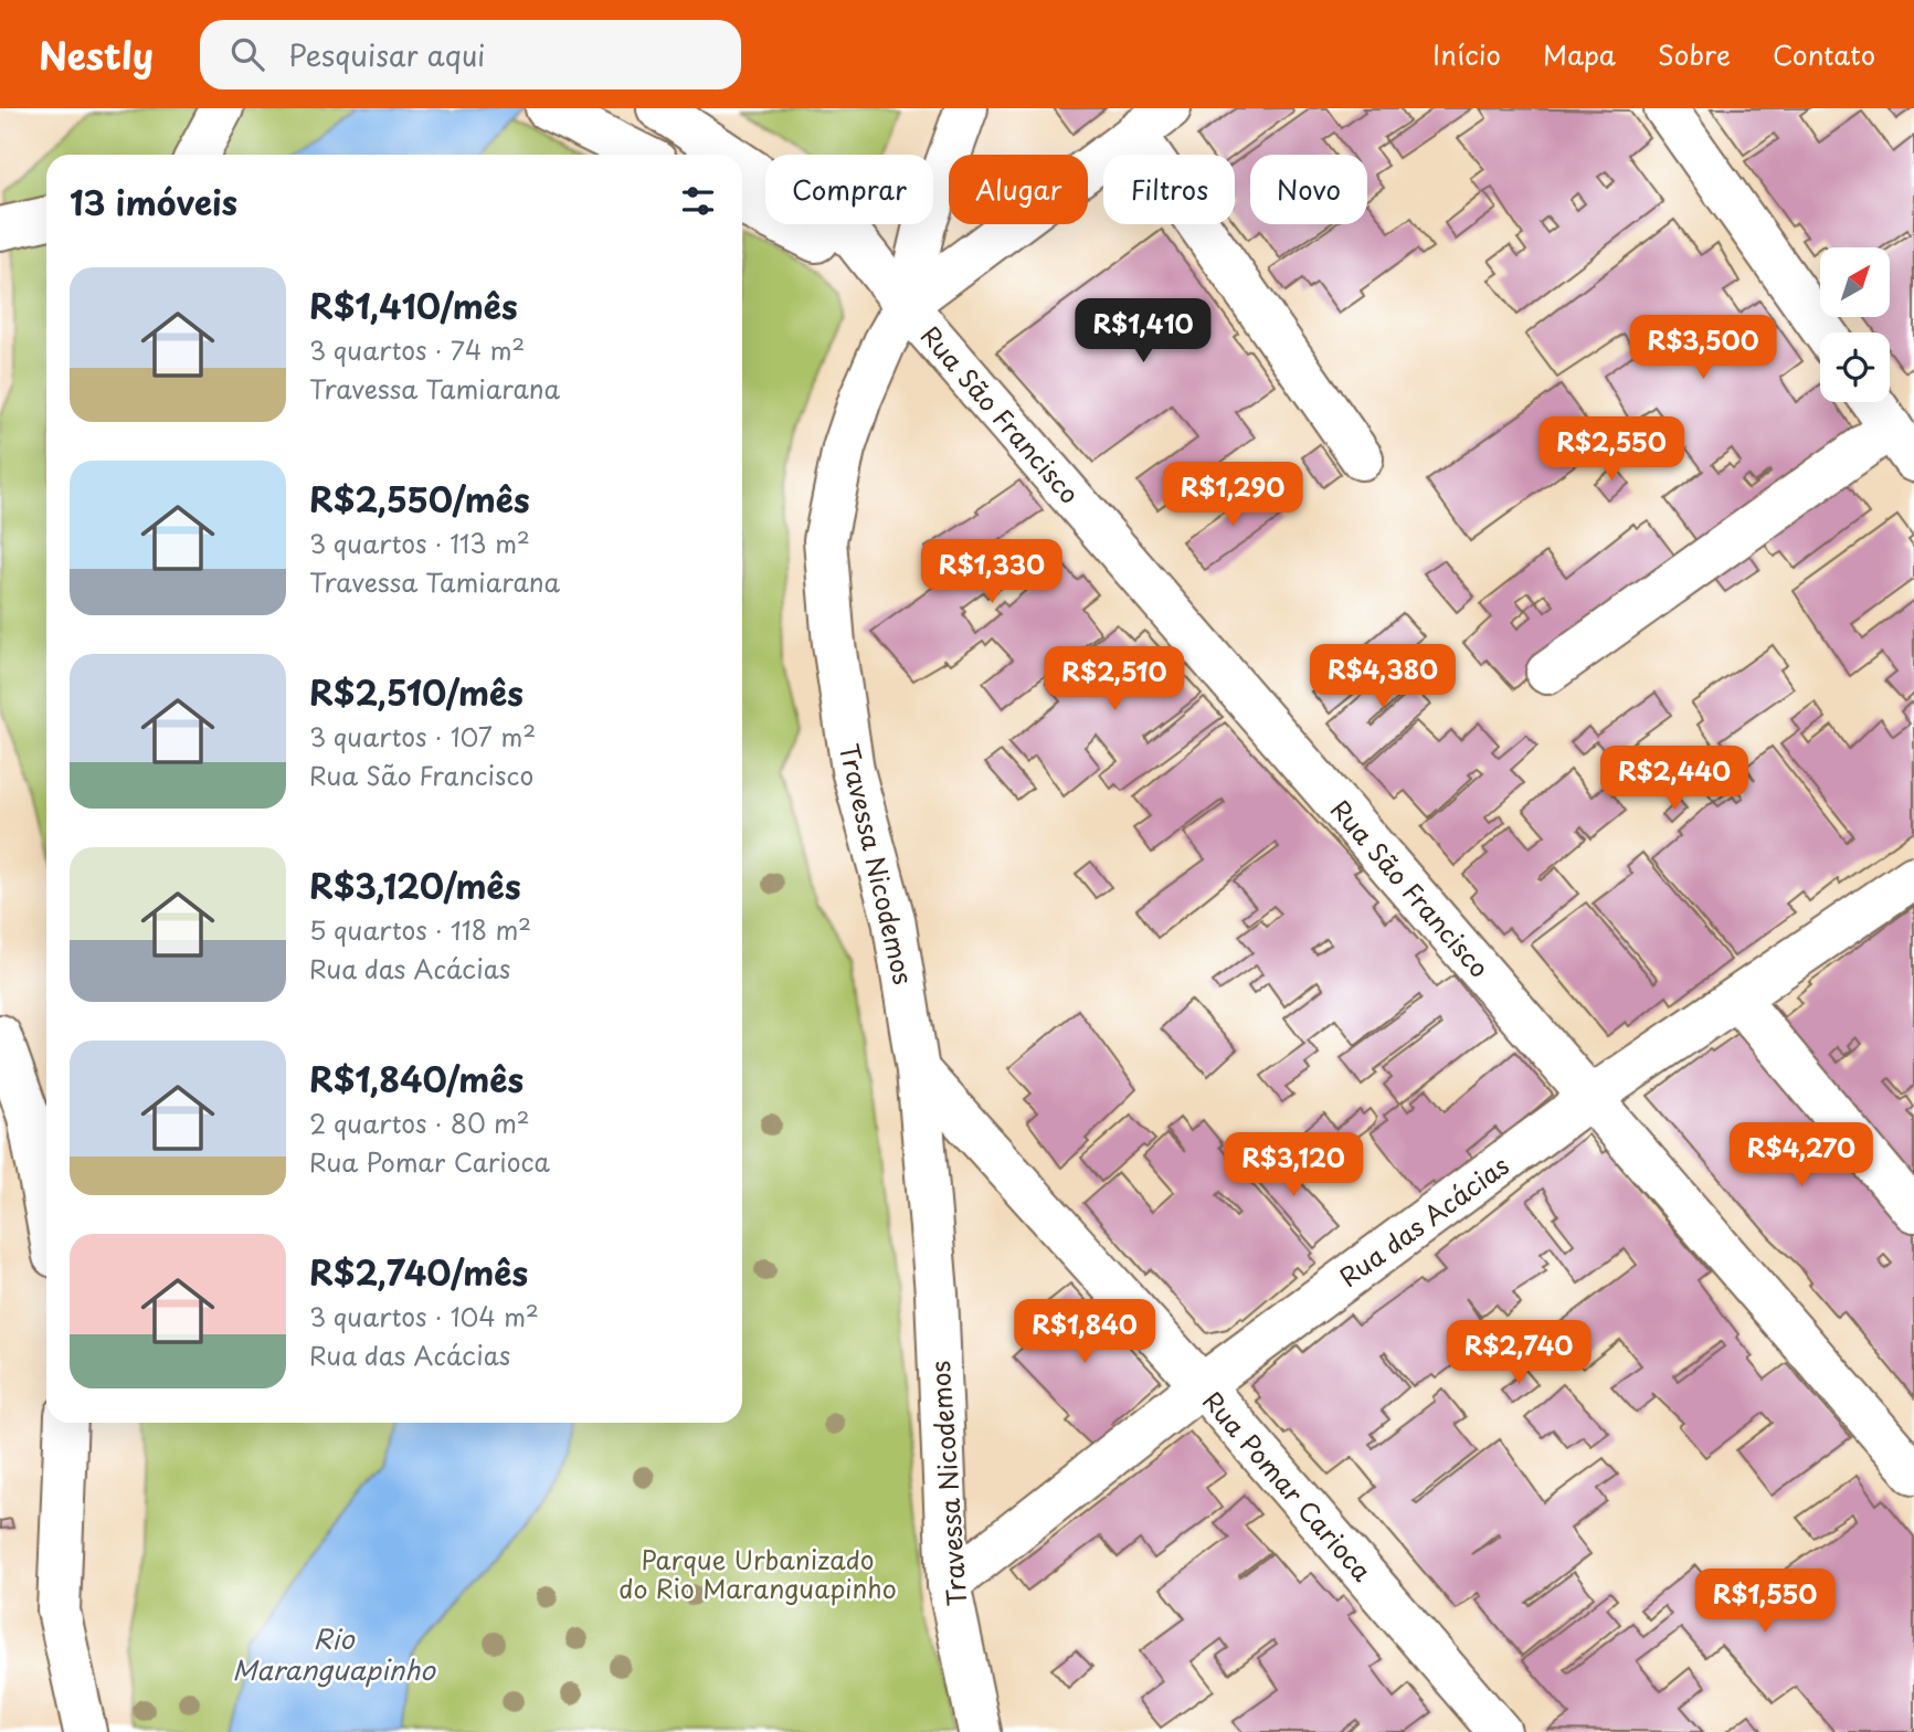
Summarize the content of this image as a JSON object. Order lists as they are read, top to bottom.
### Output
{
  "streets": {
    "street": [
      "Rua São Francisco",
      "Travessa Nicodemos",
      "Rua das Acácias",
      "Rua Pomar Carioca"
    ]
  },
  "crossings": [
    ["Rua São Francisco", "Travessa Nicodemos"],
    ["Rua São Francisco", "Rua das Acácias"],
    ["Travessa Nicodemos", "Rua das Acácias"],
    ["Travessa Nicodemos", "Rua Pomar Carioca"],
    ["Rua das Acácias", "Rua Pomar Carioca"]
  ],
  "water": ["Rio Maranguapinho"],
  "parks": ["Parque Urbanizado do Rio Maranguapinho"],
  "north": "top right",
  "page": {
    "header": "Nestly",
    "search": "Pesquisar aqui",
    "nav": [
      "Início",
      "Mapa",
      "Sobre",
      "Contato"
    ],
    "chip": [
      "Comprar",
      "Alugar",
      "Filtros",
      "Novo"
    ],
    "heading": "13 imóveis",
    "list": [
      {
        "name": "R$1,410/mês",
        "note": "3 quartos · 74 m² · Travessa Tamiarana"
      },
      {
        "name": "R$2,550/mês",
        "note": "3 quartos · 113 m² · Travessa Tamiarana"
      },
      {
        "name": "R$2,510/mês",
        "note": "3 quartos · 107 m² · Rua São Francisco"
      },
      {
        "name": "R$3,120/mês",
        "note": "5 quartos · 118 m² · Rua das Acácias"
      },
      {
        "name": "R$1,840/mês",
        "note": "2 quartos · 80 m² · Rua Pomar Carioca"
      },
      {
        "name": "R$2,740/mês",
        "note": "3 quartos · 104 m² · Rua das Acácias"
      }
    ],
    "price": [
      "R$1,410",
      "R$3,500",
      "R$2,550",
      "R$1,290",
      "R$1,330",
      "R$4,380",
      "R$2,510",
      "R$2,440",
      "R$4,270",
      "R$3,120",
      "R$1,840",
      "R$2,740",
      "R$1,550"
    ]
  }
}
